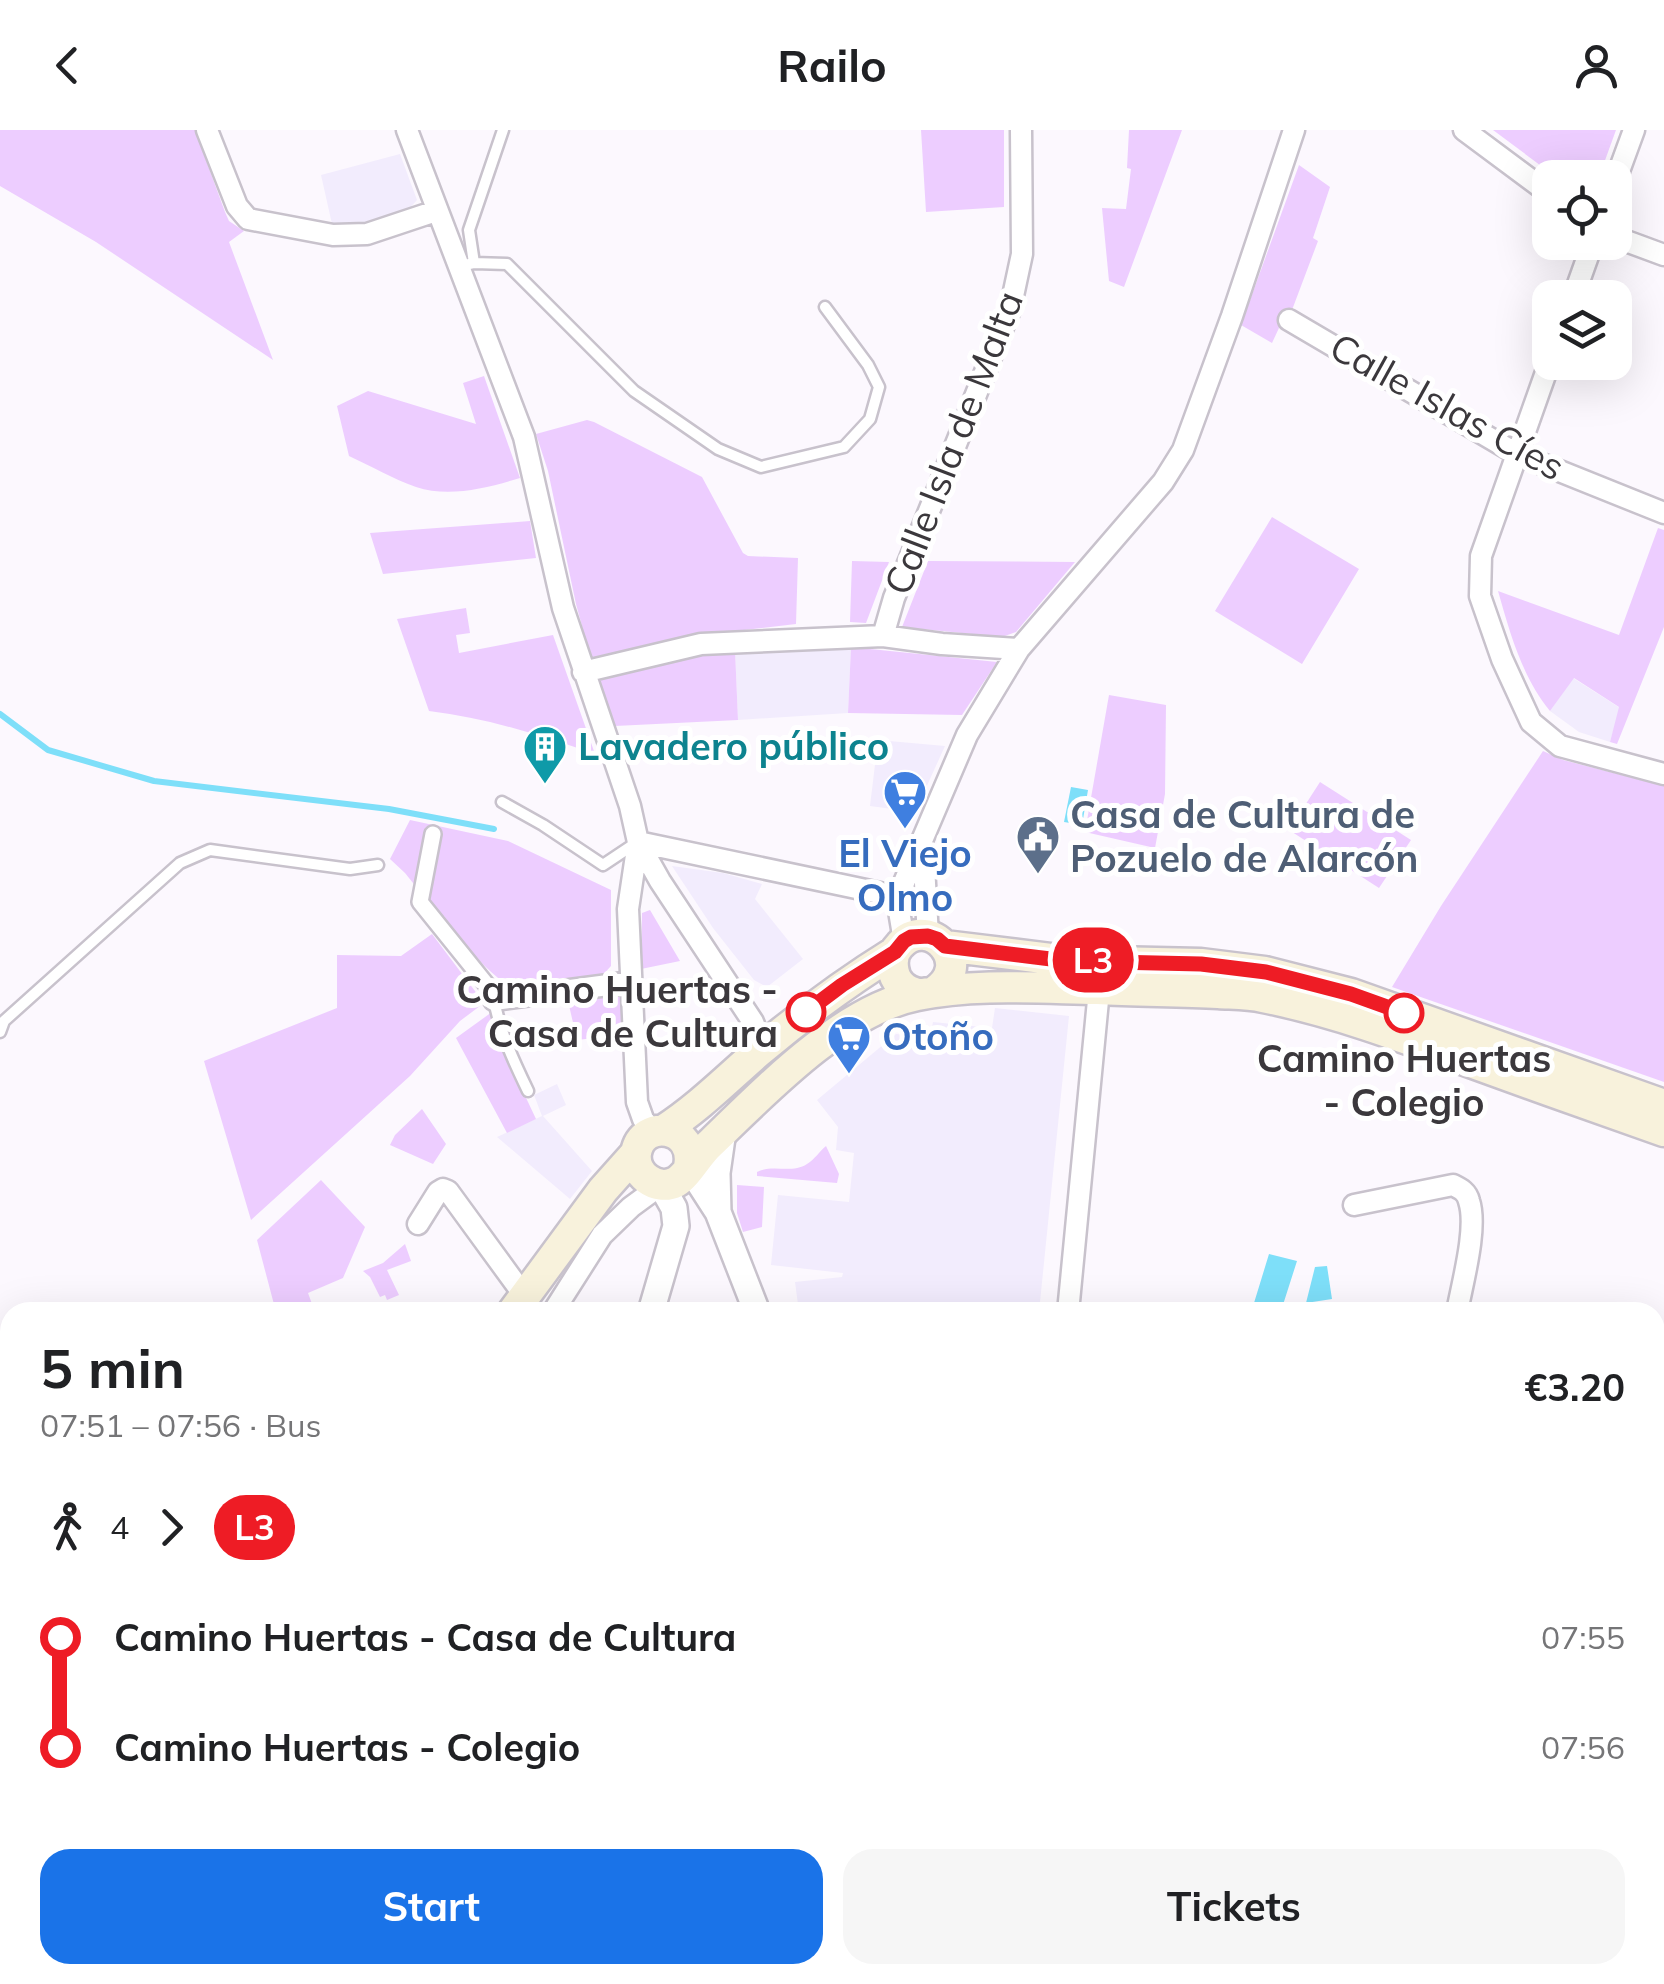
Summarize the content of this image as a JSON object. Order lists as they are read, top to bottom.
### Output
{
  "streets": {
    "street": ["Calle Islas Cíes", "Calle Isla de Malta"]
  },
  "places": {
    "building": ["Lavadero público"],
    "supermarket": ["El Viejo Olmo", "Otoño"],
    "public building": ["Casa de Cultura de Pozuelo de Alarcón"],
    "other": ["Camino Huertas - Casa de Cultura", "Camino Huertas - Colegio"]
  },
  "lines": ["bus line L3"],
  "page": {
    "header": "Railo",
    "on_map": "L3",
    "heading": ["5 min", "07:51 – 07:56 · Bus", "€3.20"],
    "legs": ["4", "L3"],
    "list": [
      {
        "name": "Camino Huertas - Casa de Cultura",
        "value": "07:55"
      },
      {
        "name": "Camino Huertas - Colegio",
        "value": "07:56"
      }
    ],
    "buttons": ["Start", "Tickets"]
  }
}
